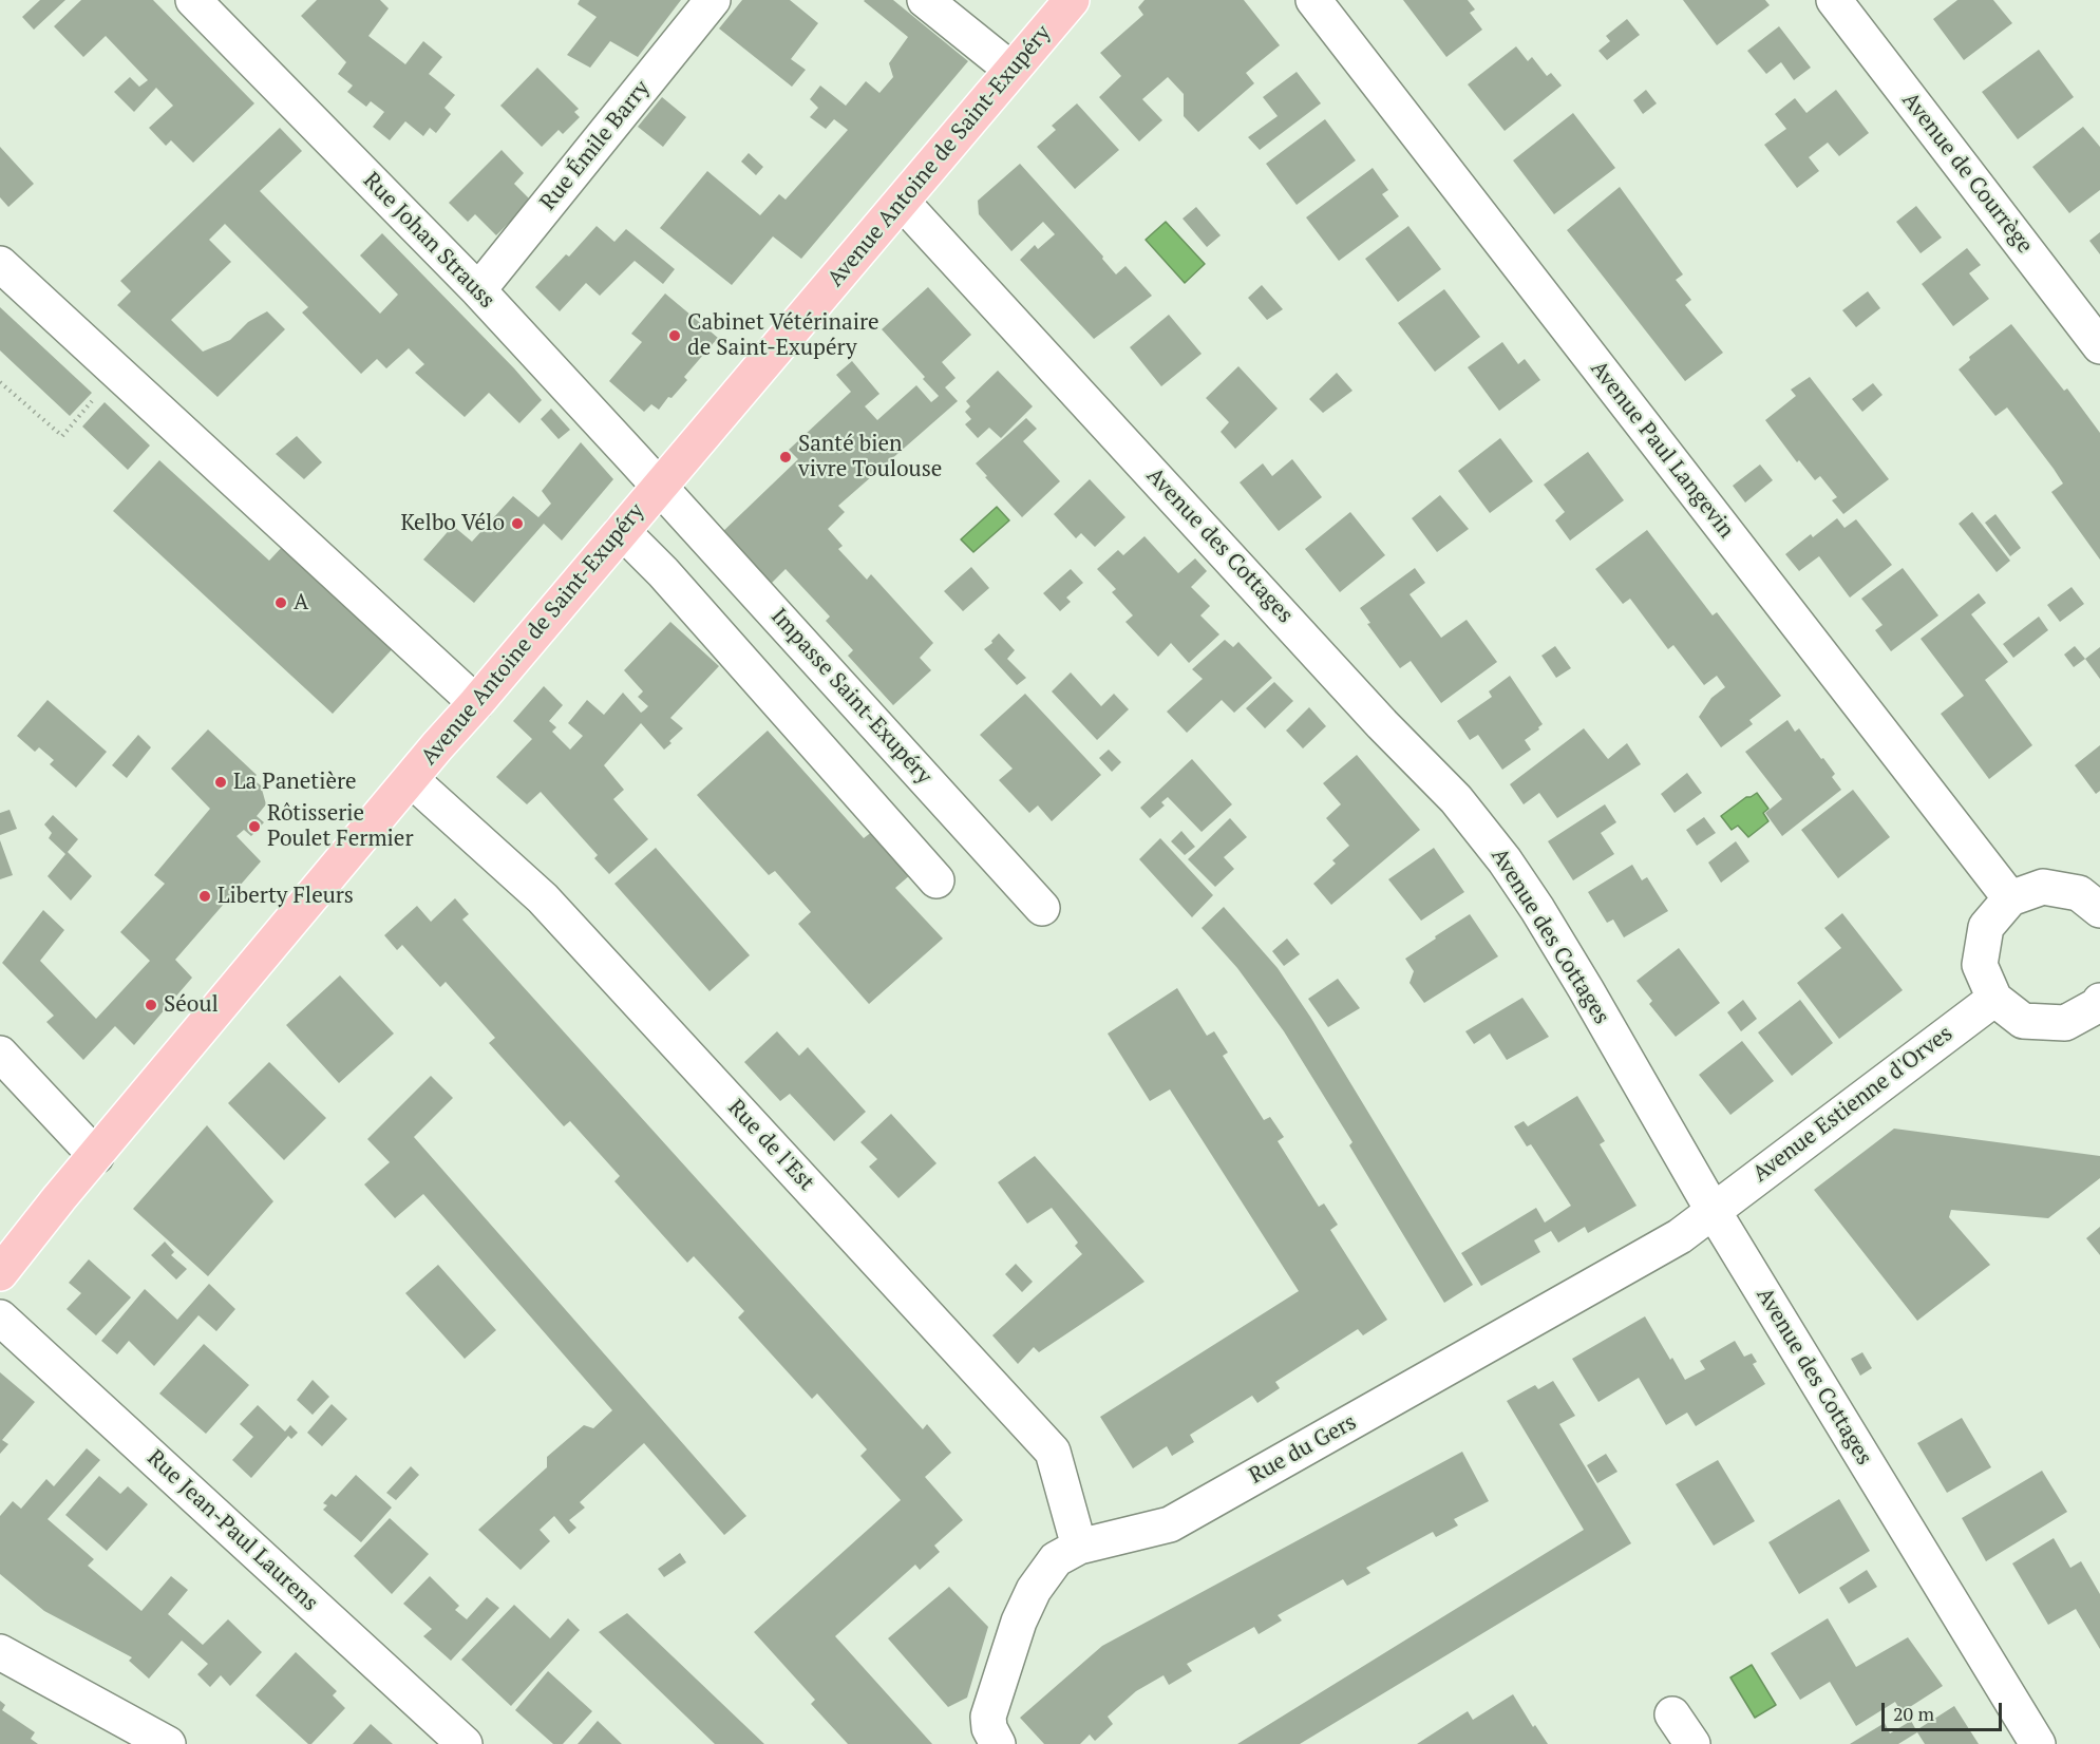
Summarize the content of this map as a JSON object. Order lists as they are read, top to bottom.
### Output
{
  "streets": {
    "main road": ["Avenue Antoine de Saint-Exupéry"],
    "street": [
      "Rue Émile Barry",
      "Avenue de Courrège",
      "Rue Johan Strauss",
      "Avenue Paul Langevin",
      "Avenue des Cottages",
      "Impasse Saint-Exupéry",
      "Avenue Estienne d'Orves",
      "Rue de l'Est",
      "Rue du Gers",
      "Rue Jean-Paul Laurens"
    ]
  },
  "crossings": [
    ["Rue Émile Barry", "Rue Johan Strauss"],
    ["Avenue Antoine de Saint-Exupéry", "Rue Johan Strauss"],
    ["Avenue Antoine de Saint-Exupéry", "Avenue des Cottages"],
    ["Avenue Antoine de Saint-Exupéry", "Impasse Saint-Exupéry"],
    ["Avenue Antoine de Saint-Exupéry", "Rue de l'Est"],
    ["Rue Johan Strauss", "Impasse Saint-Exupéry"],
    ["Avenue des Cottages", "Avenue Estienne d'Orves"],
    ["Avenue des Cottages", "Rue du Gers"],
    ["Avenue Estienne d'Orves", "Rue du Gers"],
    ["Rue de l'Est", "Rue du Gers"]
  ],
  "places": [
    "Cabinet Vétérinaire de Saint-Exupéry",
    "Santé bien vivre Toulouse",
    "Kelbo Vélo",
    "A",
    "La Panetière",
    "Rôtisserie Poulet Fermier",
    "Liberty Fleurs",
    "Séoul"
  ],
  "scale_bar": "20 m"
}
